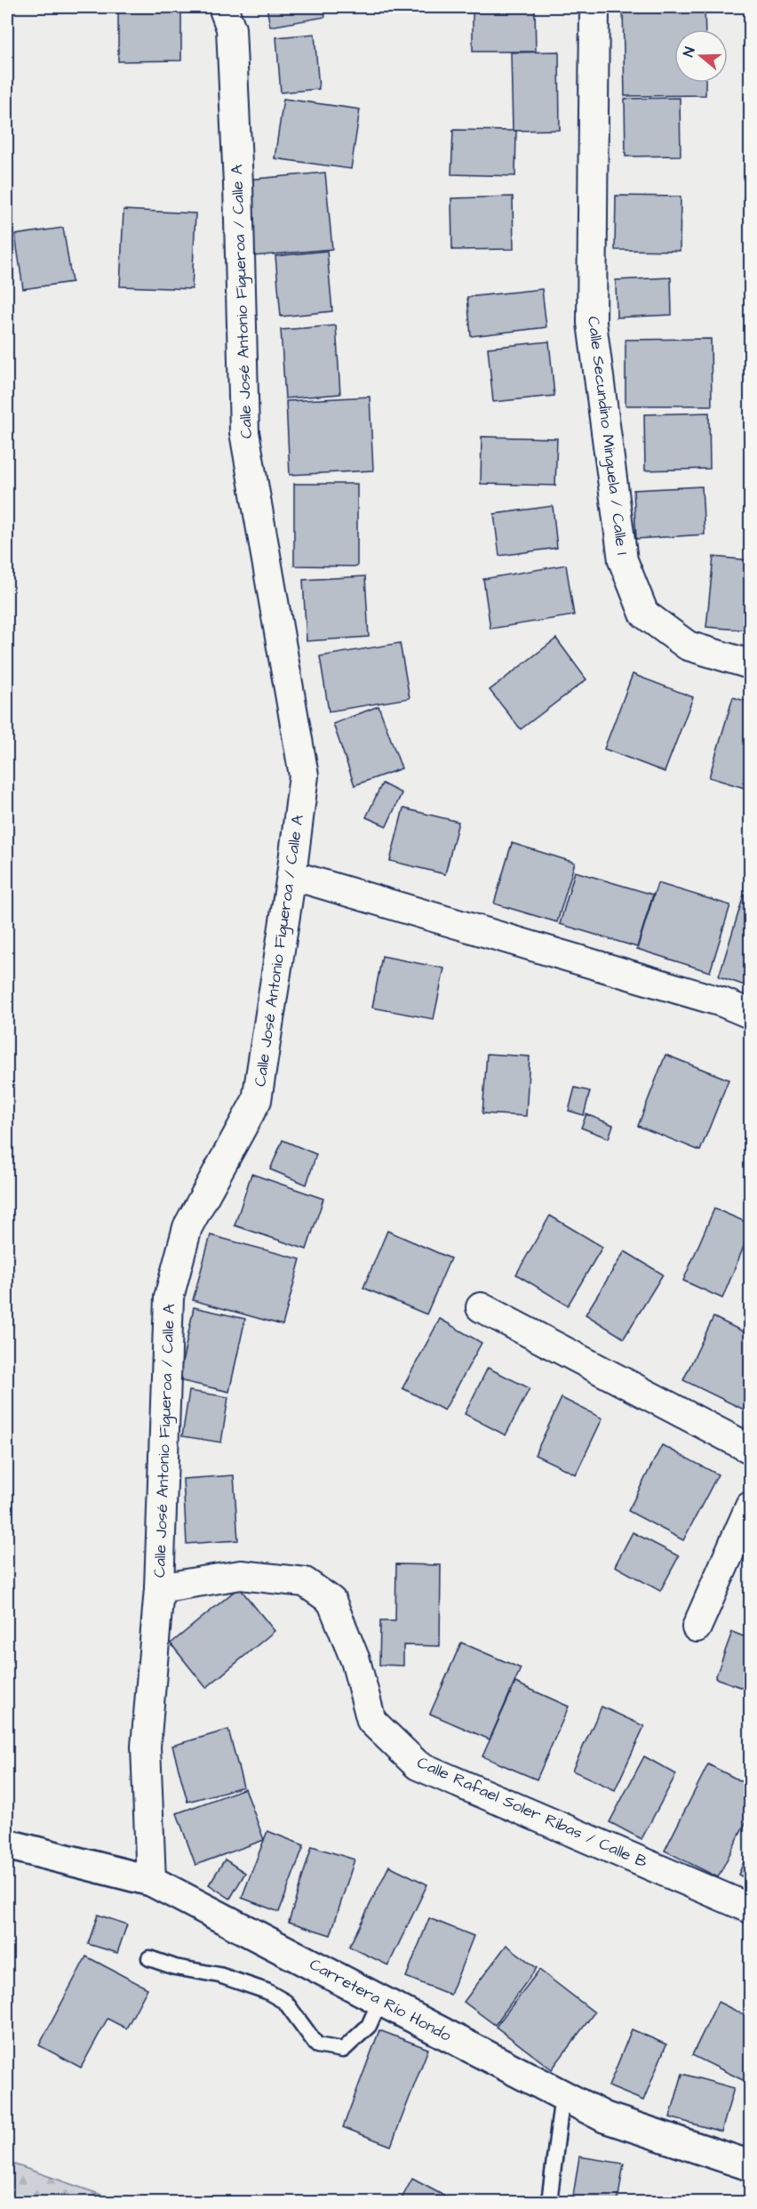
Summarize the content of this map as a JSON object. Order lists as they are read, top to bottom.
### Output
{
  "streets": {
    "street": [
      "Calle José Antonio Figueroa / Calle A",
      "Calle Secundino Minguela / Calle I",
      "Calle Rafael Soler Ribas / Calle B",
      "Carretera Río Hondo"
    ]
  },
  "crossings": [
    ["Calle José Antonio Figueroa / Calle A", "Calle Rafael Soler Ribas / Calle B"],
    ["Calle José Antonio Figueroa / Calle A", "Carretera Río Hondo"]
  ],
  "north": "left"
}
